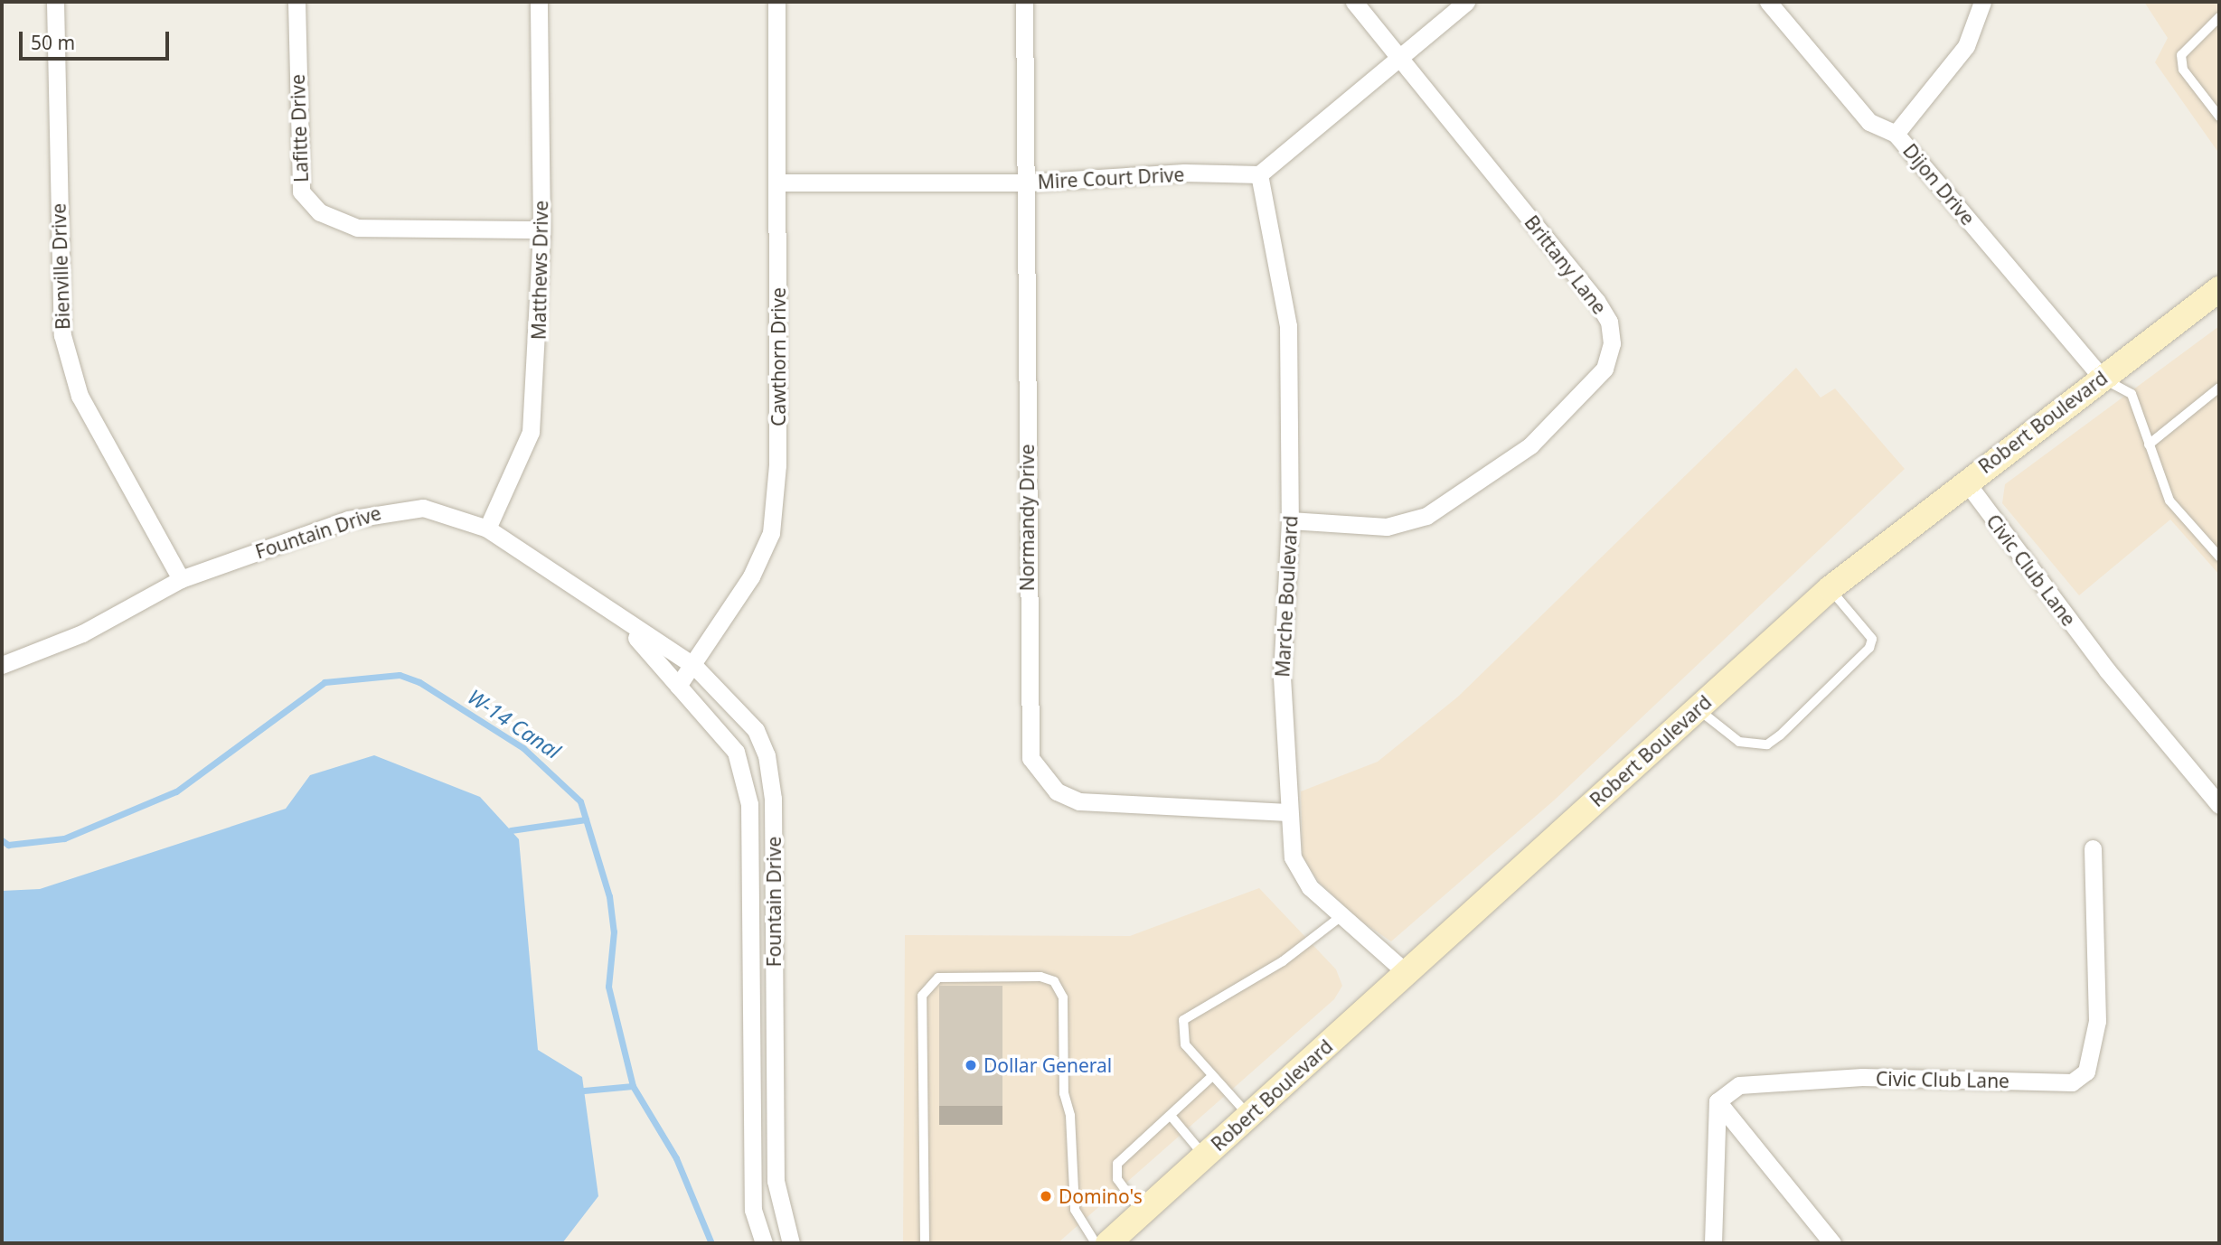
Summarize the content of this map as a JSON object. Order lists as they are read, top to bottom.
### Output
{
  "streets": {
    "main road": ["Robert Boulevard"],
    "street": [
      "Lafitte Drive",
      "Mire Court Drive",
      "Dijon Drive",
      "Brittany Lane",
      "Bienville Drive",
      "Matthews Drive",
      "Cawthorn Drive",
      "Normandy Drive",
      "Fountain Drive",
      "Civic Club Lane",
      "Marche Boulevard"
    ]
  },
  "crossings": [
    ["Lafitte Drive", "Matthews Drive"],
    ["Mire Court Drive", "Cawthorn Drive"],
    ["Mire Court Drive", "Normandy Drive"],
    ["Mire Court Drive", "Marche Boulevard"],
    ["Dijon Drive", "Robert Boulevard"],
    ["Brittany Lane", "Marche Boulevard"],
    ["Bienville Drive", "Fountain Drive"],
    ["Matthews Drive", "Fountain Drive"],
    ["Cawthorn Drive", "Fountain Drive"],
    ["Robert Boulevard", "Civic Club Lane"],
    ["Robert Boulevard", "Marche Boulevard"],
    ["Normandy Drive", "Marche Boulevard"]
  ],
  "water": ["W-14 Canal"],
  "places": ["Dollar General", "Domino's"],
  "scale_bar": "50 m"
}
